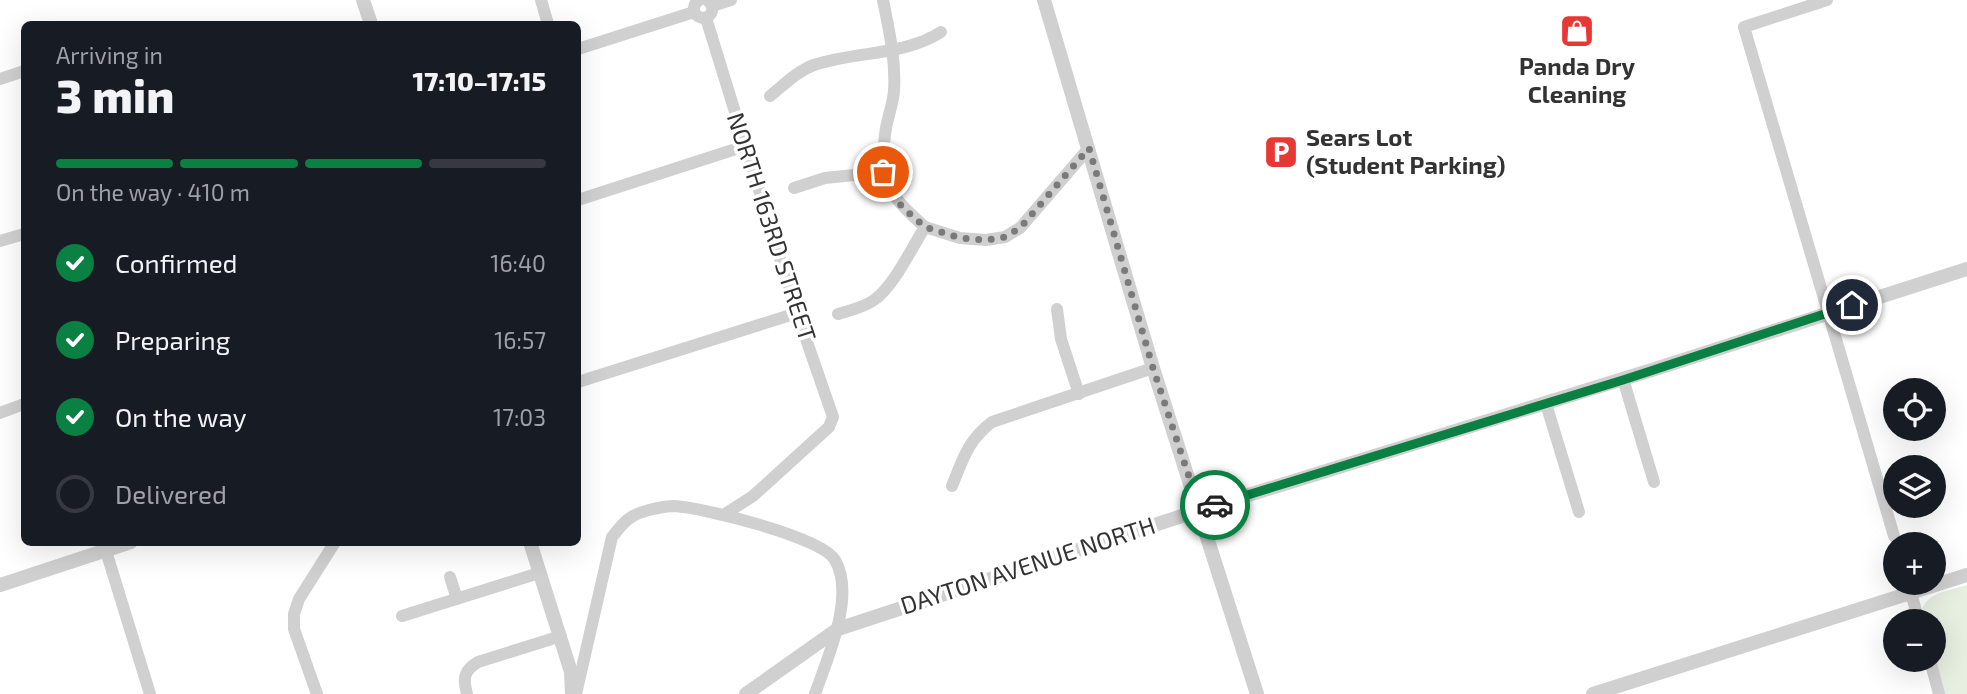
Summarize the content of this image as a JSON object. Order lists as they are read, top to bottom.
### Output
{
  "streets": {
    "street": ["NORTH 163RD STREET", "DAYTON AVENUE NORTH"]
  },
  "places": {
    "shop": ["Panda Dry Cleaning"],
    "parking": ["Sears Lot (Student Parking)"]
  },
  "page": {
    "heading": ["3 min", "Arriving in", "17:10–17:15"],
    "bar": "On the way · 410 m",
    "list": [
      ["Confirmed", "16:40"],
      ["Preparing", "16:57"],
      ["On the way", "17:03"],
      "Delivered"
    ],
    "map_buttons": ["+", "−"]
  }
}
